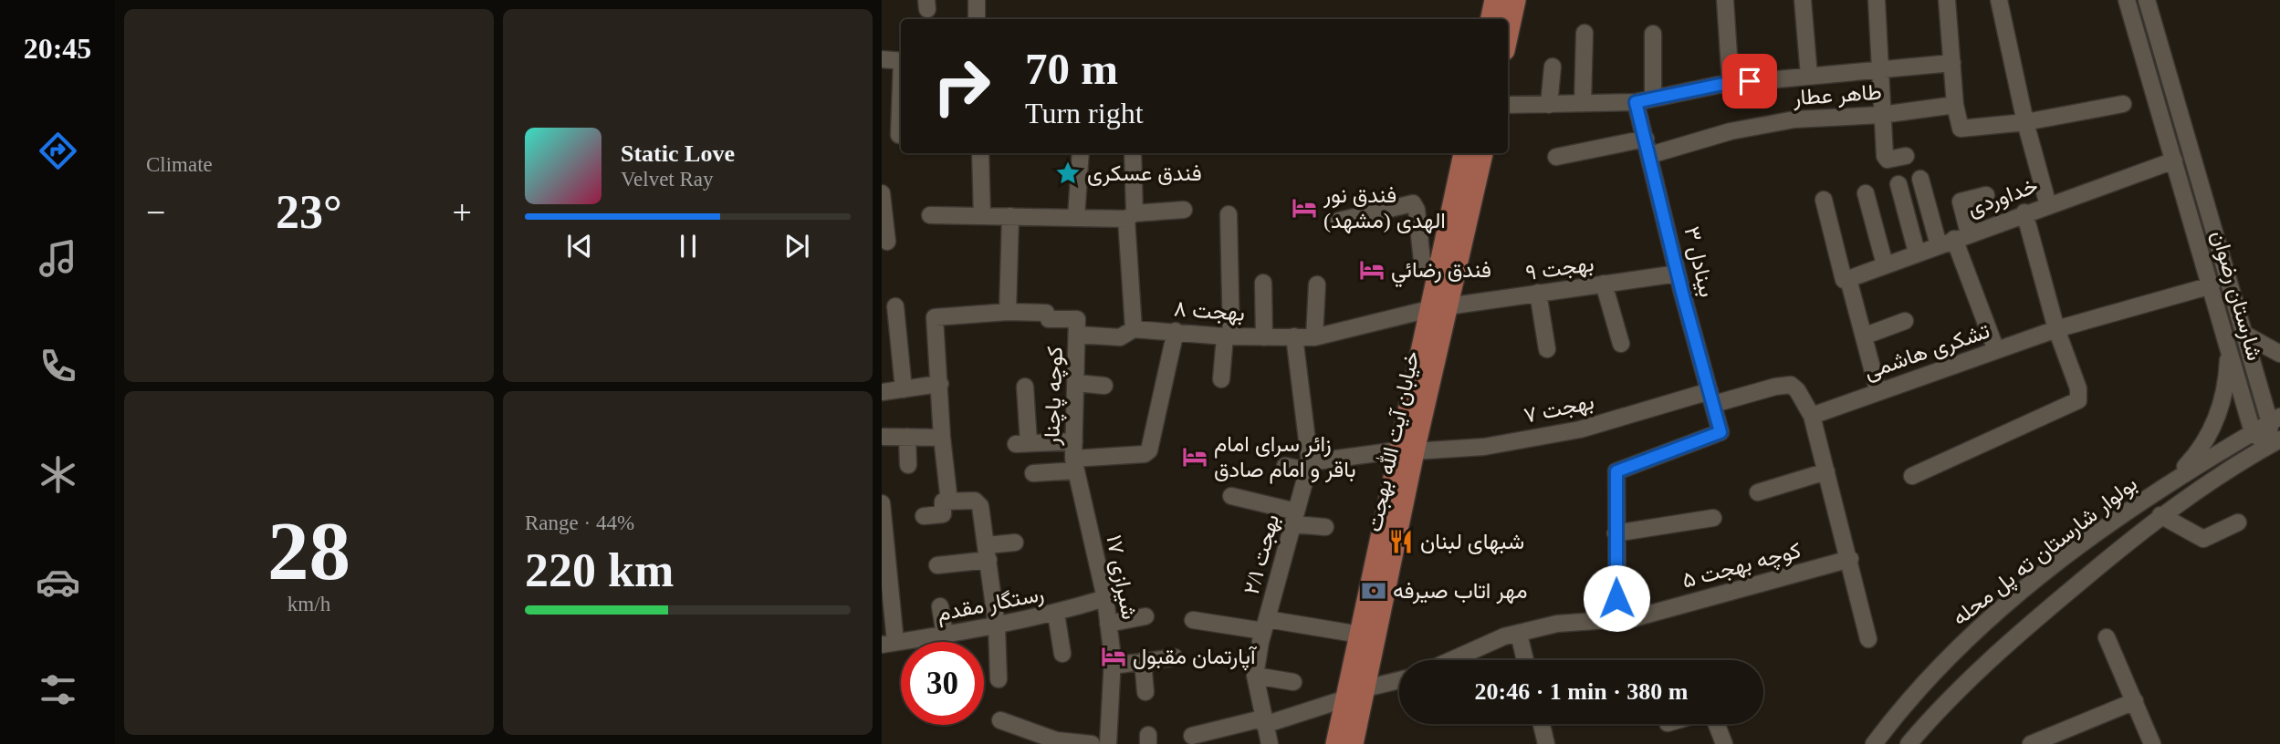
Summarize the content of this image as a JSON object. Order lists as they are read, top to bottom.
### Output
{
  "streets": {
    "main road": ["خیابان آیت الله بهجت"],
    "street": [
      "طاهر عطار",
      "خداوردی",
      "بینادل ۳",
      "بهجت ۹",
      "شارستان رضوان",
      "بهجت ۸",
      "تشکری هاشمی",
      "کوچه پاچنار",
      "بهجت ۷",
      "بولوار شارستان ته پل محله",
      "بهجت ۲/۱",
      "کوچه بهجت ۵",
      "شیرازی ۱۷",
      "رستگار مقدم"
    ]
  },
  "crossings": [
    ["طاهر عطار", "بینادل ۳"],
    ["خداوردی", "شارستان رضوان"],
    ["بینادل ۳", "بهجت ۹"],
    ["بینادل ۳", "بهجت ۷"],
    ["بهجت ۹", "بهجت ۸"],
    ["بهجت ۹", "خیابان آیت الله بهجت"],
    ["شارستان رضوان", "تشکری هاشمی"],
    ["شارستان رضوان", "بولوار شارستان ته پل محله"],
    ["بهجت ۸", "کوچه پاچنار"],
    ["بهجت ۸", "خیابان آیت الله بهجت"],
    ["بهجت ۸", "بهجت ۲/۱"],
    ["تشکری هاشمی", "بهجت ۷"],
    ["کوچه پاچنار", "شیرازی ۱۷"],
    ["بهجت ۷", "خیابان آیت الله بهجت"],
    ["بهجت ۷", "بهجت ۲/۱"],
    ["شیرازی ۱۷", "رستگار مقدم"]
  ],
  "places": {
    "place": ["فندق عسکری"],
    "hotel": [
      "فندق نور الهدى (مشهد)",
      "فندق رضائي",
      "زائر سرای امام باقر و امام صادق",
      "آپارتمان مقبول"
    ],
    "restaurant": ["شبهای لبنان"],
    "bank": ["مهر اتاب صيرفه"]
  },
  "page": {
    "tabs": "20:45",
    "tile": [
      "Climate",
      ["28", "km/h"],
      ["Range · 44%", "220 km"]
    ],
    "turn": ["70 m", "Turn right"],
    "song": ["Static Love", "Velvet Ray"],
    "heat": ["−", "23°", "+"],
    "limit": "30",
    "trip": "20:46 · 1 min · 380 m"
  }
}
